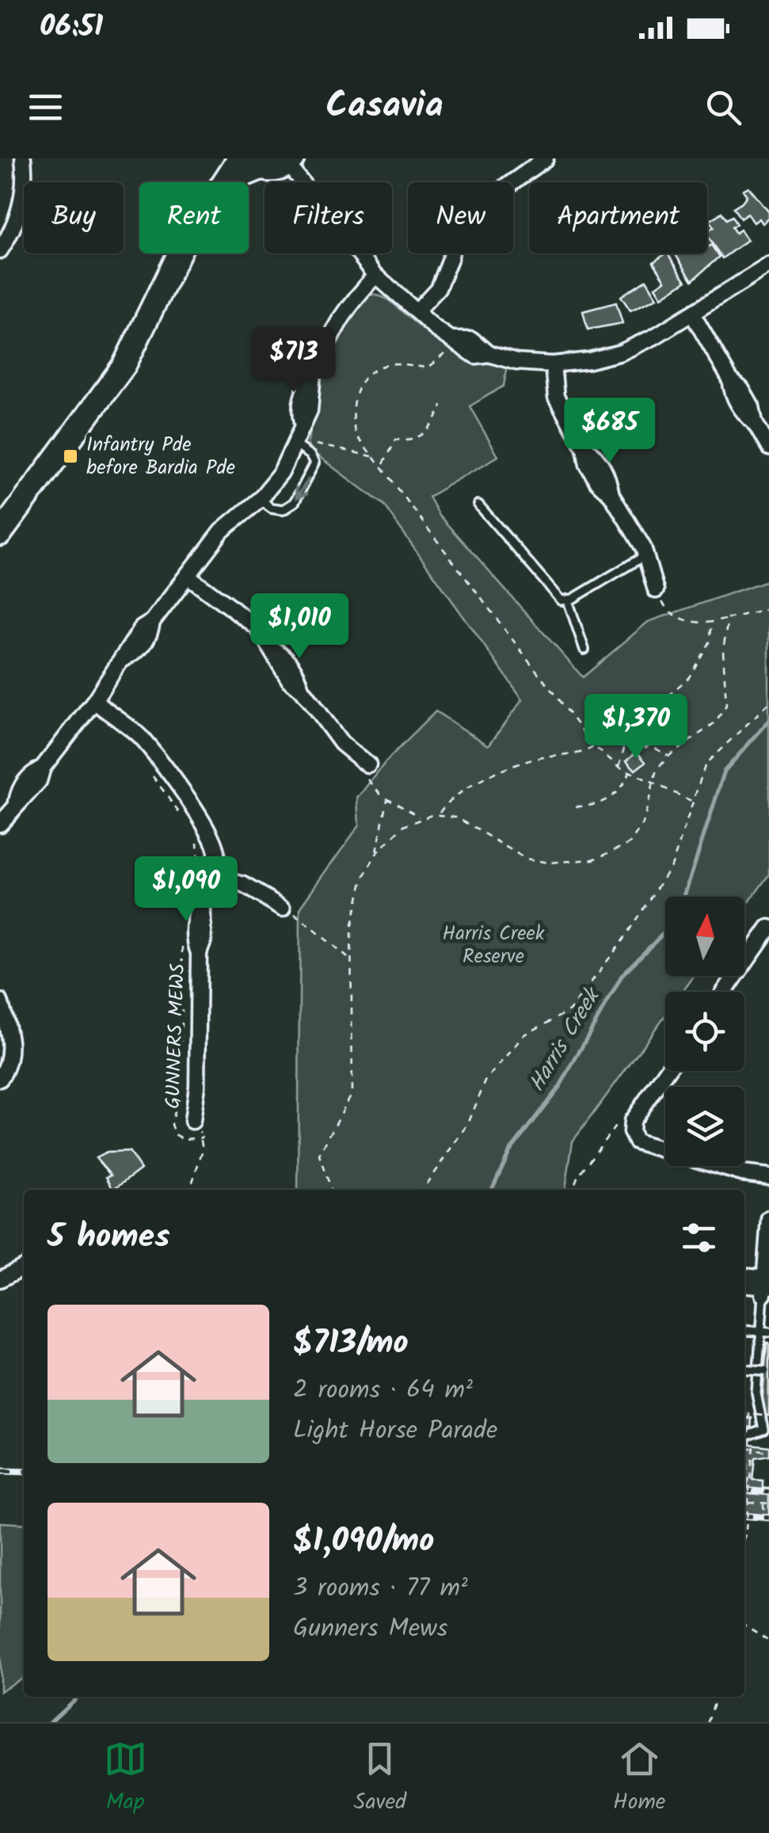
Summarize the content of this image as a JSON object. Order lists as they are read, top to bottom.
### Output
{
  "streets": {
    "street": ["GUNNERS MEWS"]
  },
  "water": ["Harris Creek"],
  "parks": ["Harris Creek Reserve"],
  "places": {
    "transit": ["Infantry Pde before Bardia Pde"]
  },
  "north": "top",
  "page": {
    "status": "06:51",
    "header": "Casavia",
    "chip": [
      "Buy",
      "Rent",
      "Filters",
      "New",
      "Apartment"
    ],
    "price": [
      "$713",
      "$685",
      "$1,010",
      "$1,370",
      "$1,090"
    ],
    "heading": "5 homes",
    "list": [
      {
        "name": "$713/mo",
        "note": "2 rooms · 64 m² · Light Horse Parade"
      },
      {
        "name": "$1,090/mo",
        "note": "3 rooms · 77 m² · Gunners Mews"
      }
    ],
    "tabs": ["Map", "Saved", "Home"]
  }
}
